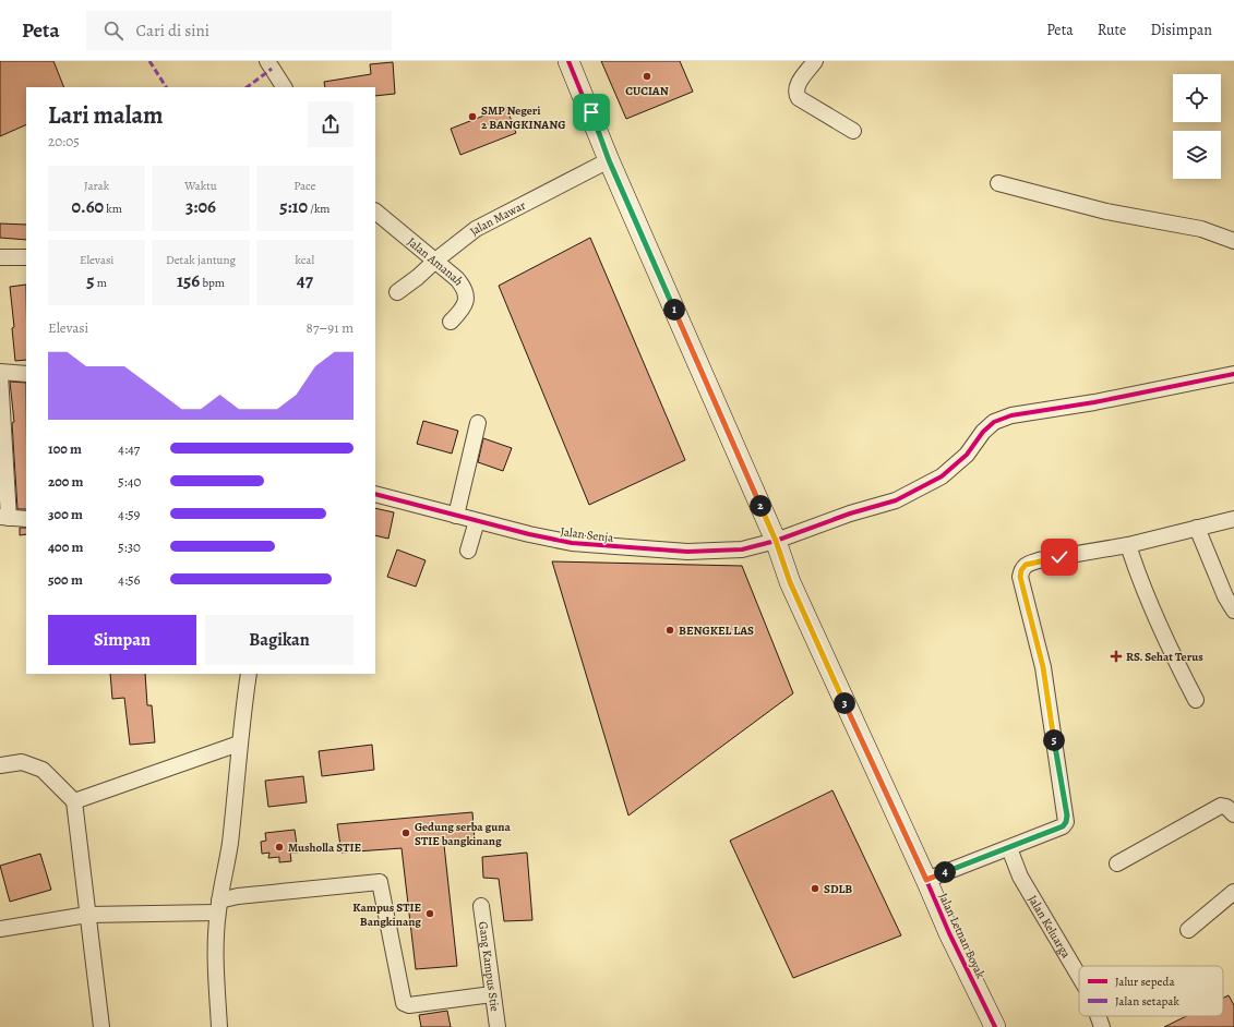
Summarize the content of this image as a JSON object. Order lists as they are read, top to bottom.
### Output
{
  "streets": {
    "street": [
      "Jalan Mawar",
      "Jalan Amanah",
      "Jalan Senja",
      "Jalan Keluarga",
      "Jalan Letnan Boyak",
      "Gang Kampus Stie"
    ]
  },
  "crossings": [
    ["Jalan Mawar", "Jalan Amanah"],
    ["Jalan Mawar", "Jalan Letnan Boyak"],
    ["Jalan Senja", "Jalan Letnan Boyak"]
  ],
  "places": {
    "other": [
      "CUCIAN",
      "SMP Negeri 2 BANGKINANG",
      "BENGKEL LAS",
      "Gedung serba guna STIE bangkinang",
      "Musholla STIE",
      "SDLB",
      "Kampus STIE Bangkinang"
    ],
    "health": ["RS. Sehat Terus"]
  },
  "legend": ["Jalur sepeda", "Jalan setapak"],
  "page": {
    "header": "Peta",
    "search": "Cari di sini",
    "nav": ["Peta", "Rute", "Disimpan"],
    "heading": ["Lari malam", "20:05"],
    "stats": [
      ["Jarak", "0.60 km"],
      ["Waktu", "3:06"],
      ["Pace", "5:10 /km"],
      ["Elevasi", "5 m"],
      ["Detak jantung", "156 bpm"],
      ["kcal", "47"]
    ],
    "pins": [
      "1",
      "2",
      "3",
      "5",
      "4"
    ],
    "chart": ["Elevasi", "87–91 m"],
    "list": [
      {
        "name": "100 m",
        "note": "4:47"
      },
      {
        "name": "200 m",
        "note": "5:40"
      },
      {
        "name": "300 m",
        "note": "4:59"
      },
      {
        "name": "400 m",
        "note": "5:30"
      },
      {
        "name": "500 m",
        "note": "4:56"
      }
    ],
    "buttons": ["Simpan", "Bagikan"]
  }
}
